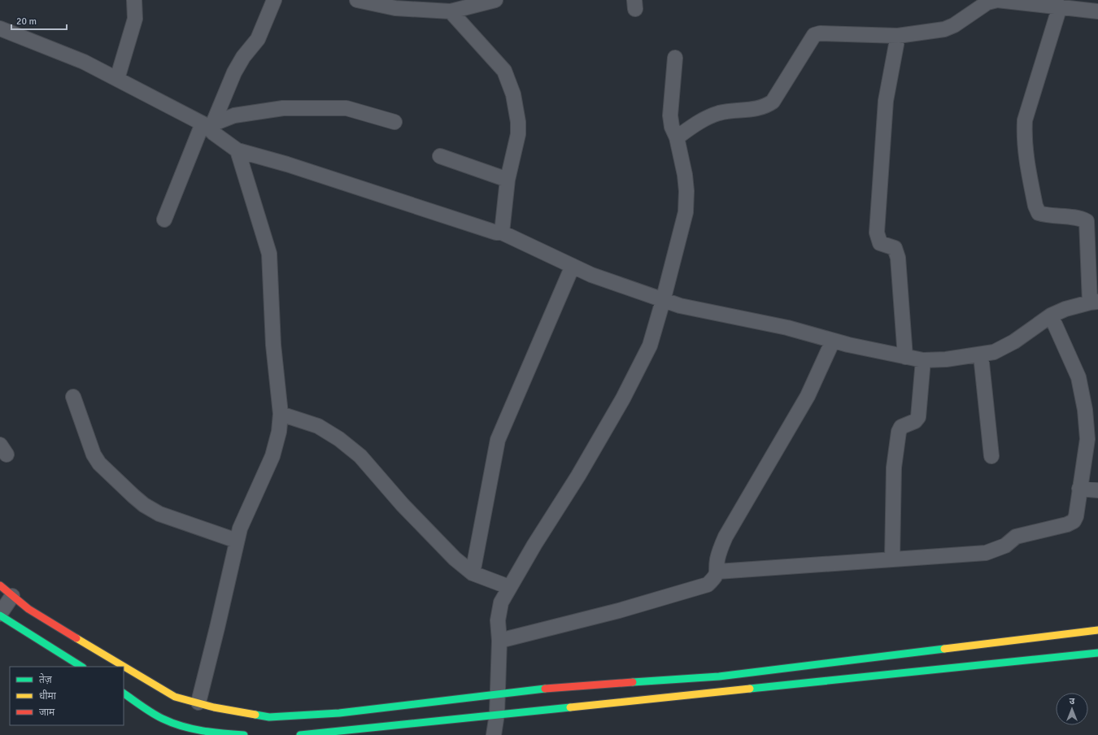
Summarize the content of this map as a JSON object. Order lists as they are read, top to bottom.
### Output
{
  "legend": ["तेज़", "धीमा", "जाम"],
  "scale_bar": "20 m",
  "north": "top"
}
